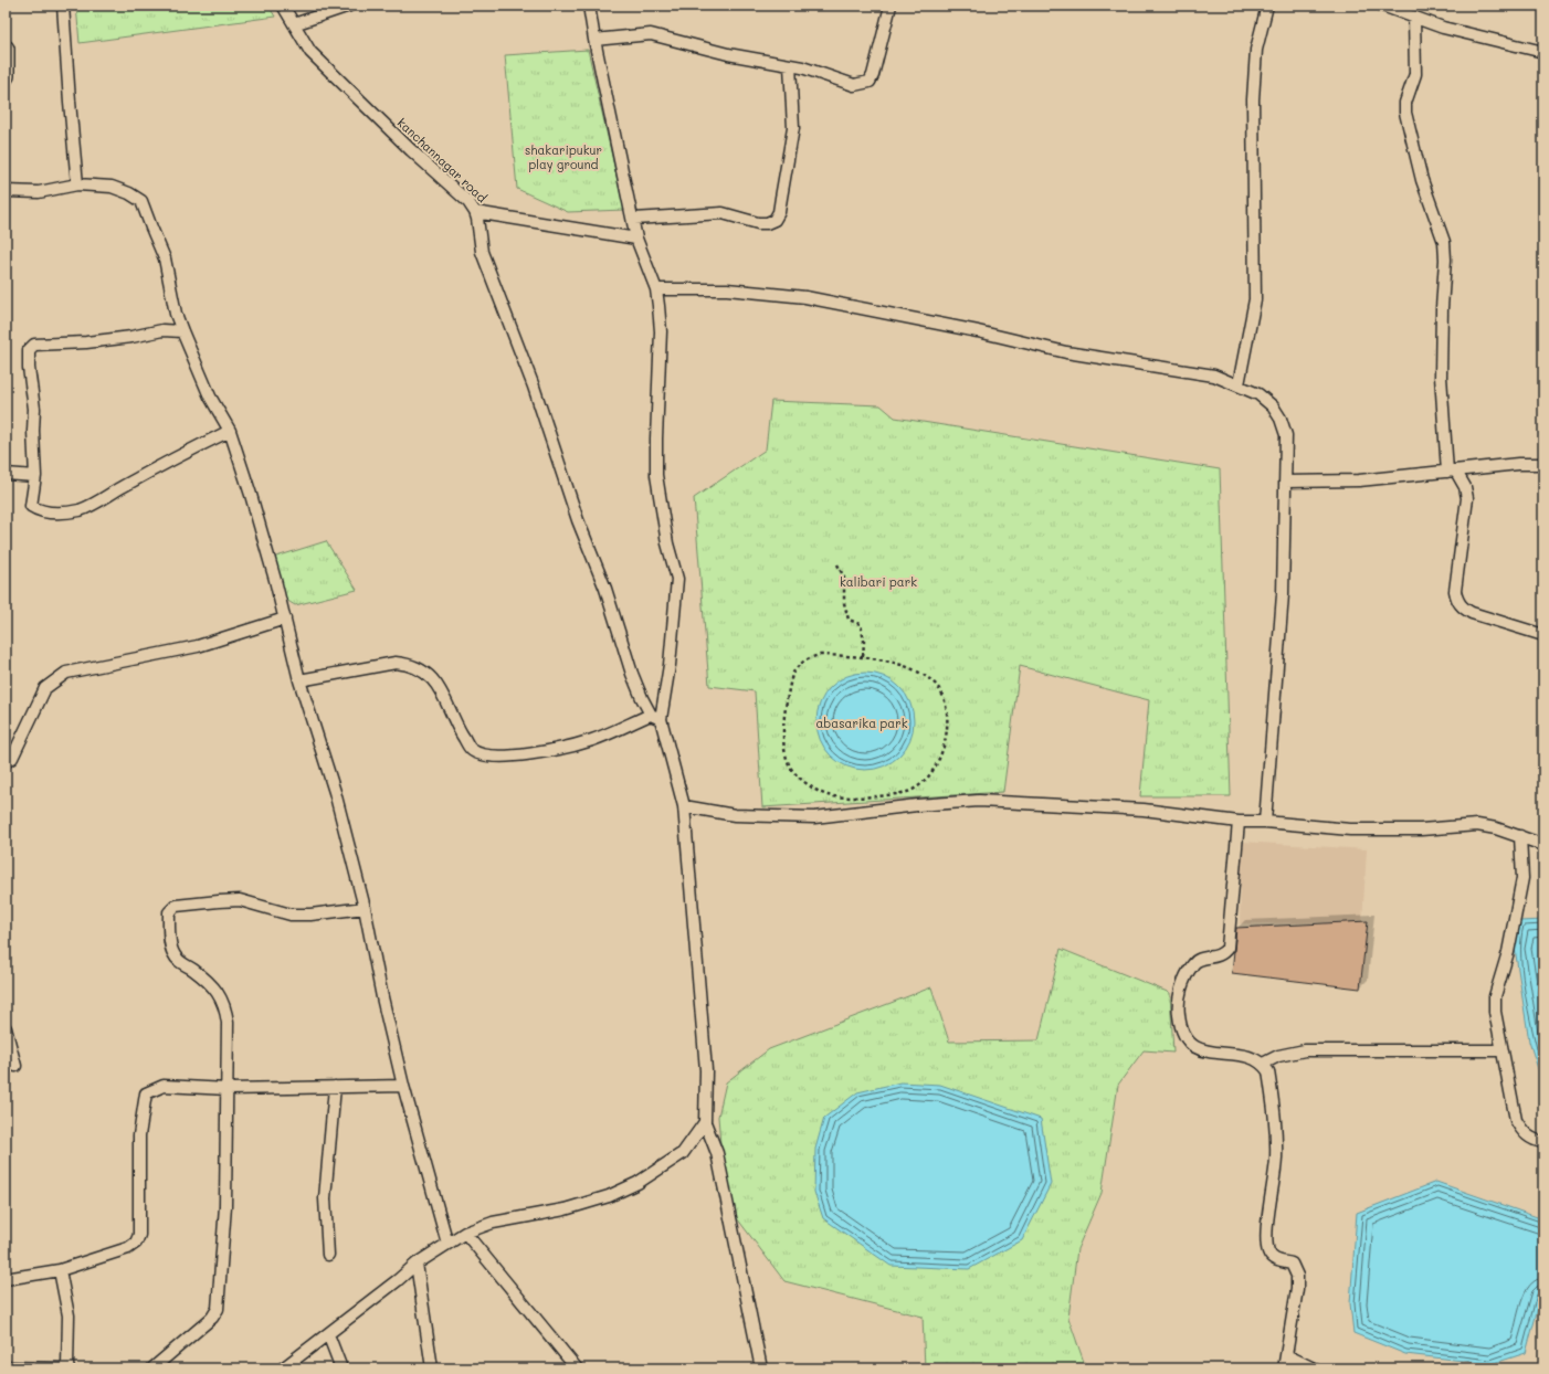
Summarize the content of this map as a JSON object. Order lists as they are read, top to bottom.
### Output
{
  "streets": {
    "street": ["kanchannagar road"]
  },
  "parks": ["shakaripukur play ground", "kalibari park", "abasarika park"]
}
